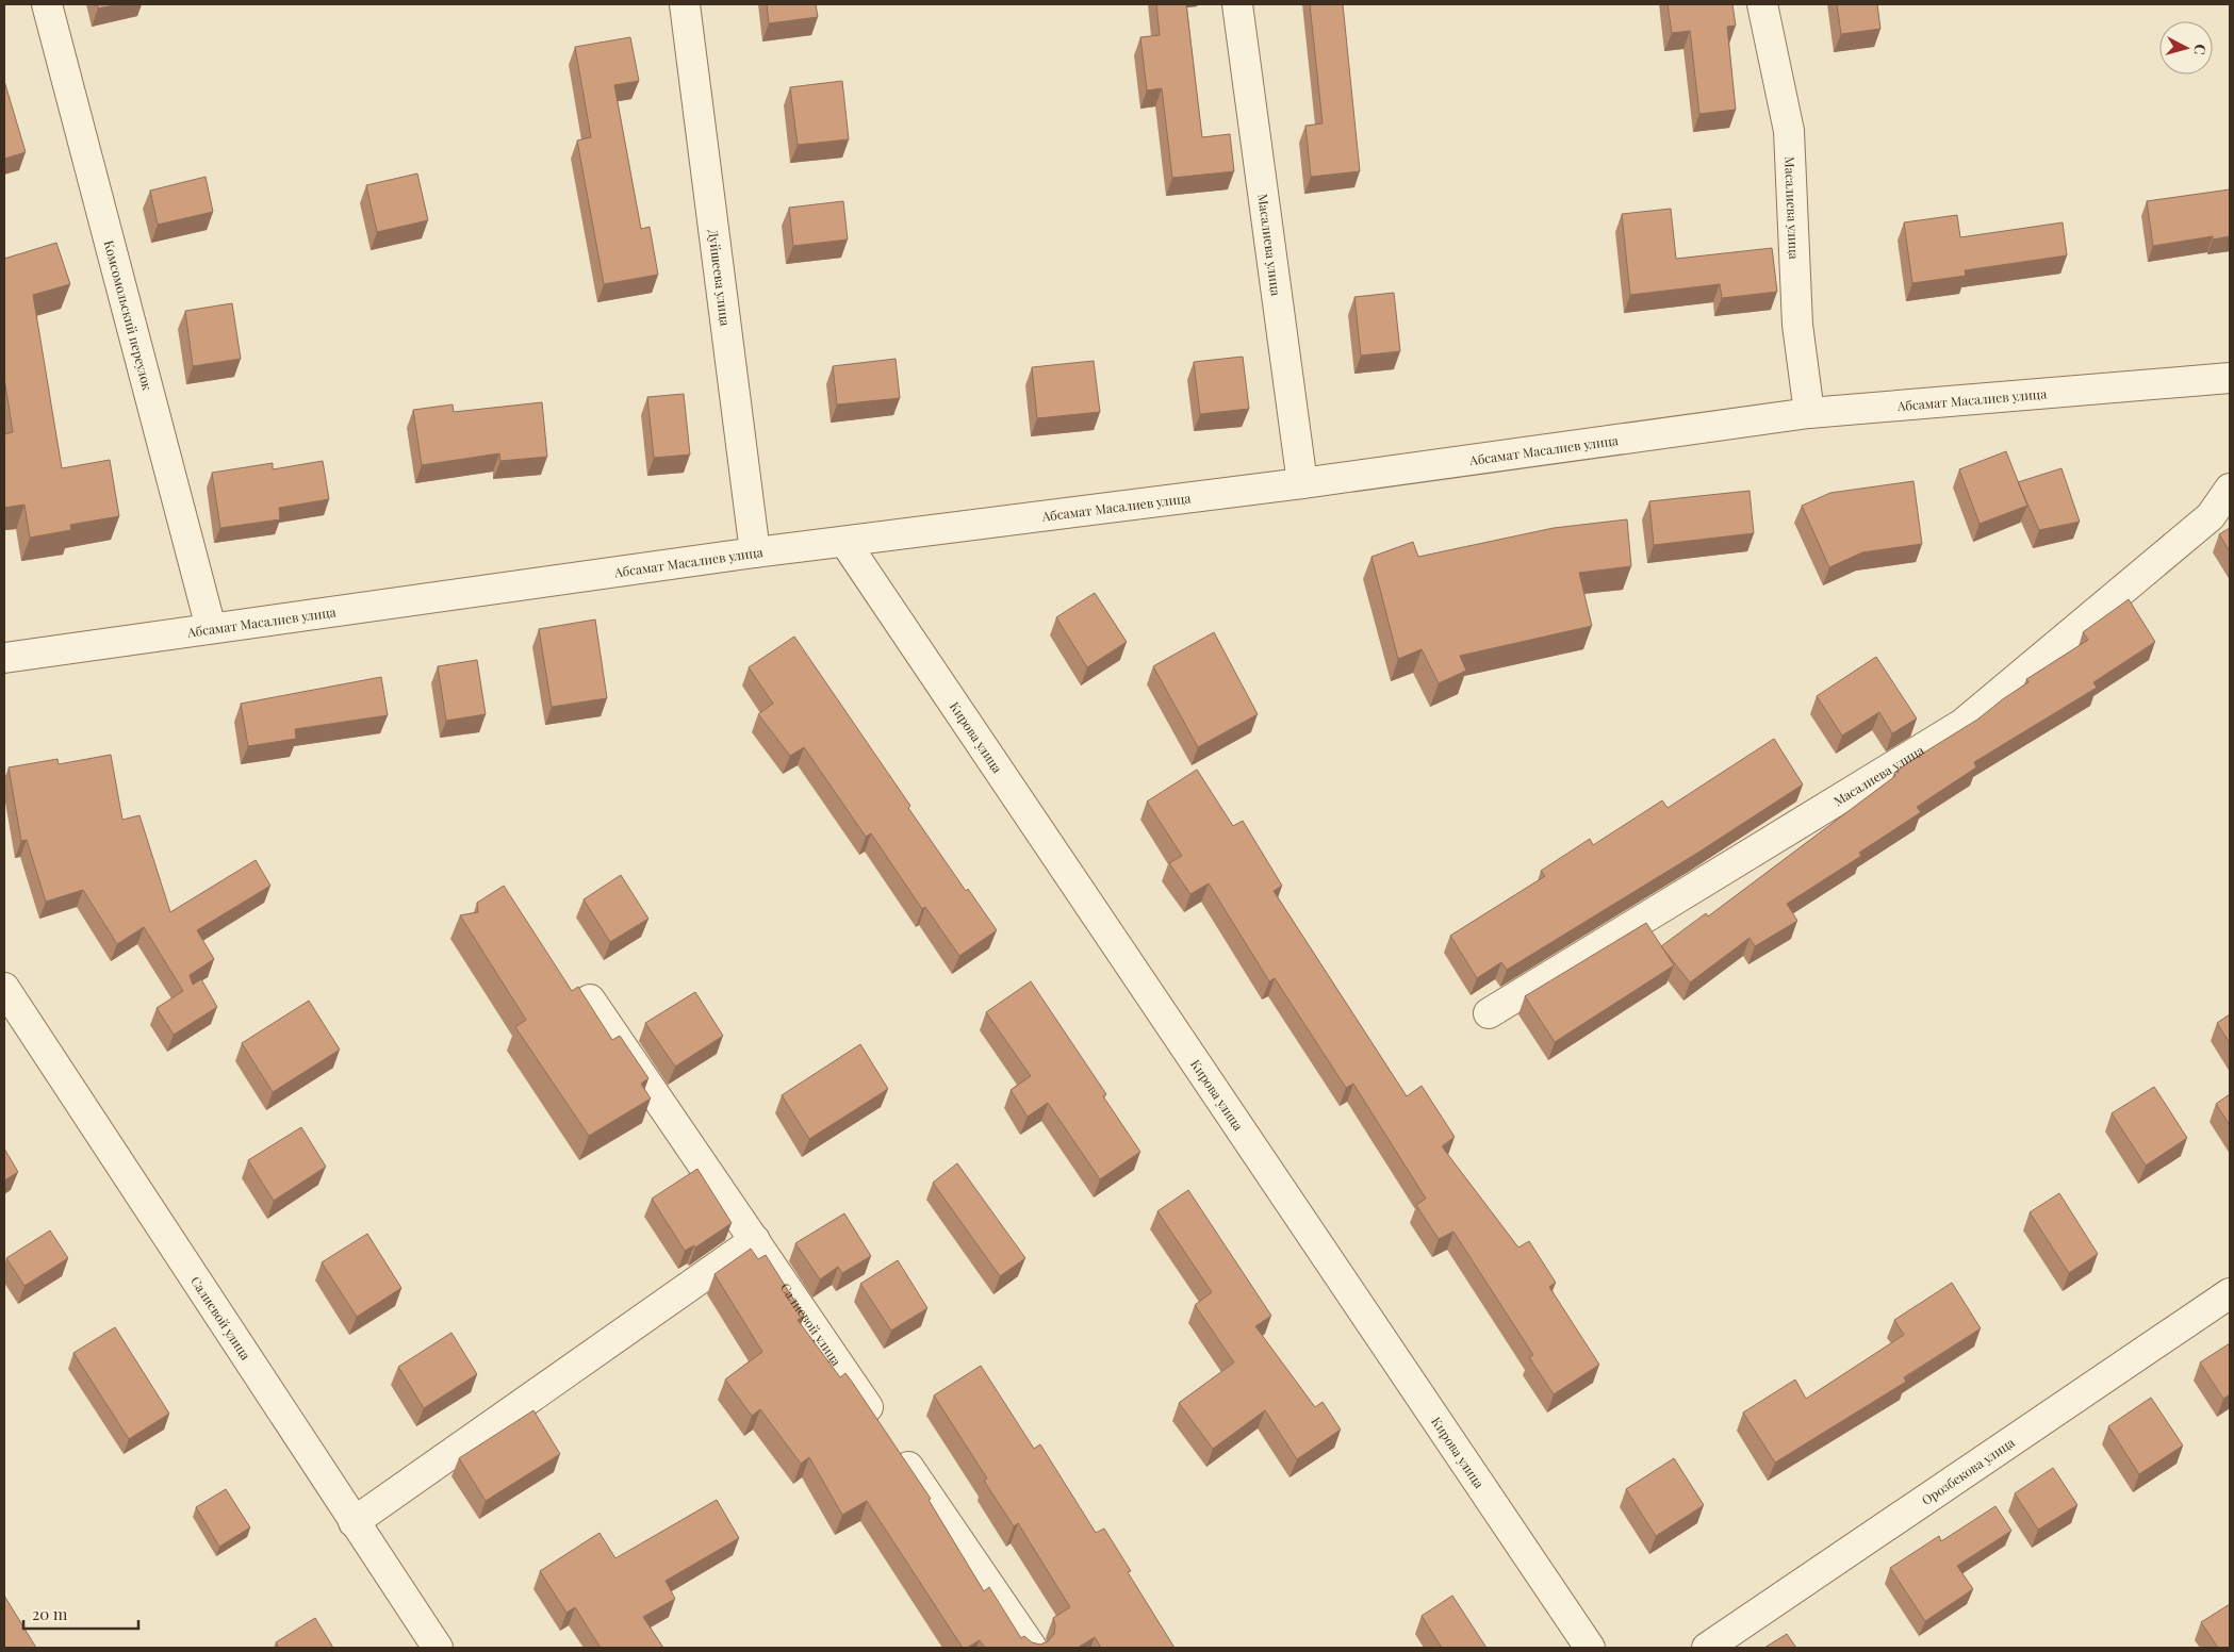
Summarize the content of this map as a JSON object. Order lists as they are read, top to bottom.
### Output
{
  "streets": {
    "street": [
      "Масалиева улица",
      "Дуйшеева улица",
      "Комсомольский переулок",
      "Абсамат Масалиев улица",
      "Кирова улица",
      "Салиевой улица",
      "Орозбекова улица"
    ]
  },
  "crossings": [
    ["Масалиева улица", "Абсамат Масалиев улица"],
    ["Дуйшеева улица", "Абсамат Масалиев улица"],
    ["Комсомольский переулок", "Абсамат Масалиев улица"],
    ["Абсамат Масалиев улица", "Кирова улица"]
  ],
  "scale_bar": "20 m",
  "north": "right"
}
